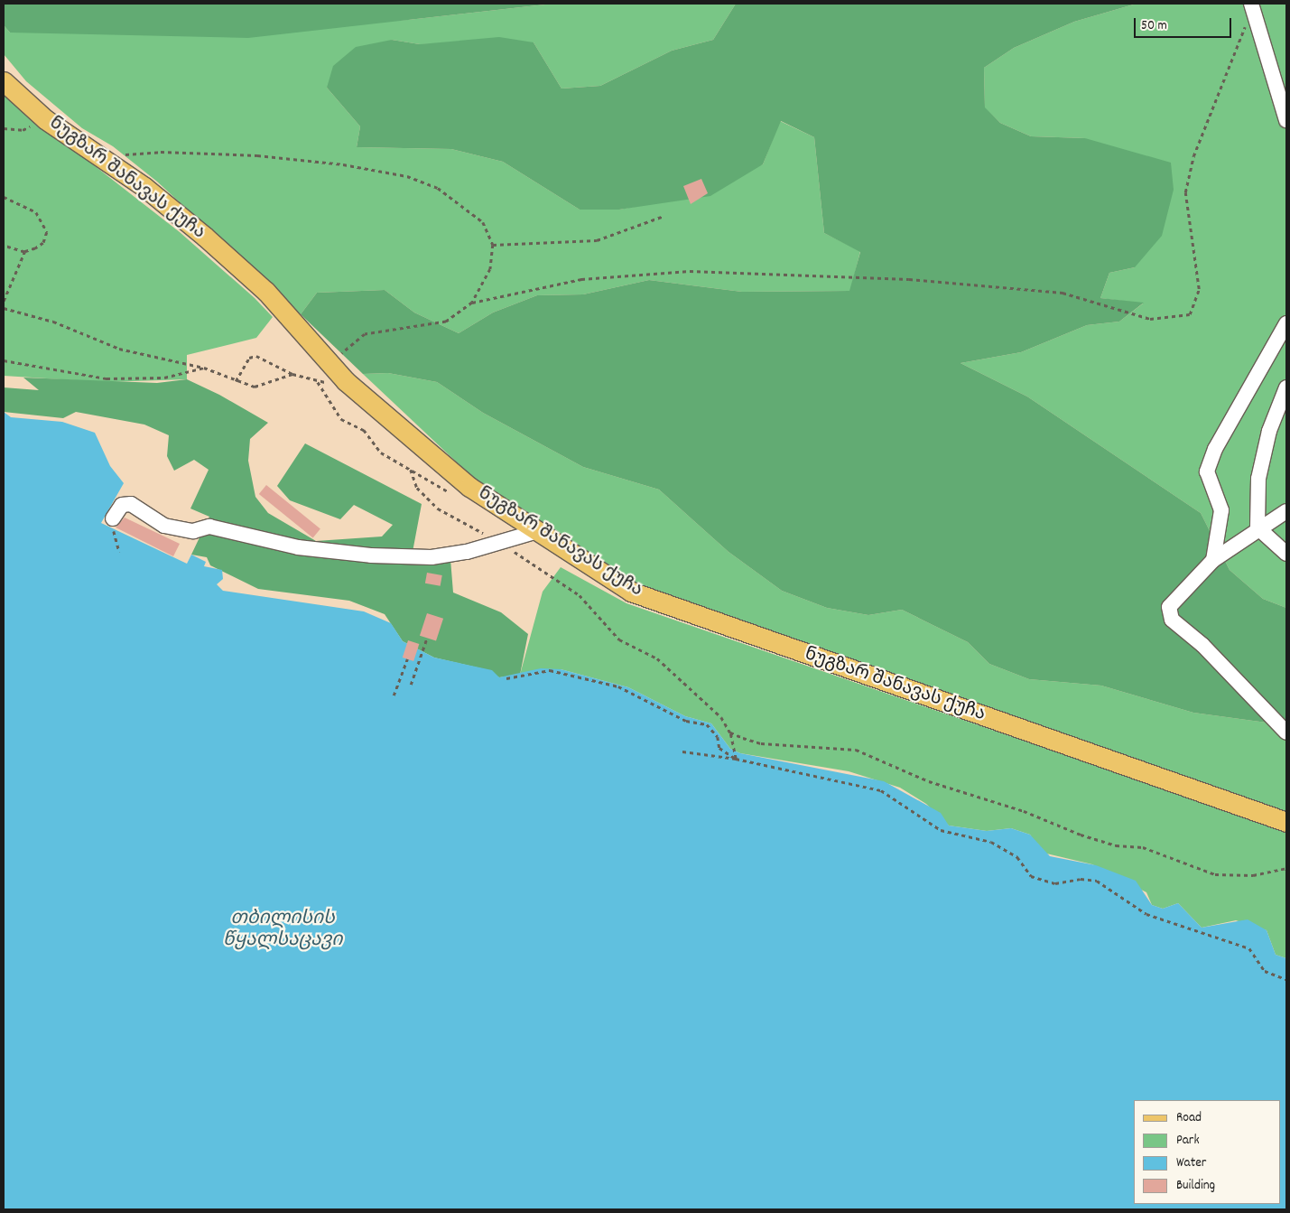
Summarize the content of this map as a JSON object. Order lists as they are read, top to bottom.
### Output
{
  "streets": {
    "main road": ["ნუგზარ შანავას ქუჩა"]
  },
  "water": ["თბილისის წყალსაცავი"],
  "legend": [
    "Road",
    "Park",
    "Water",
    "Building"
  ],
  "scale_bar": "50 m"
}
